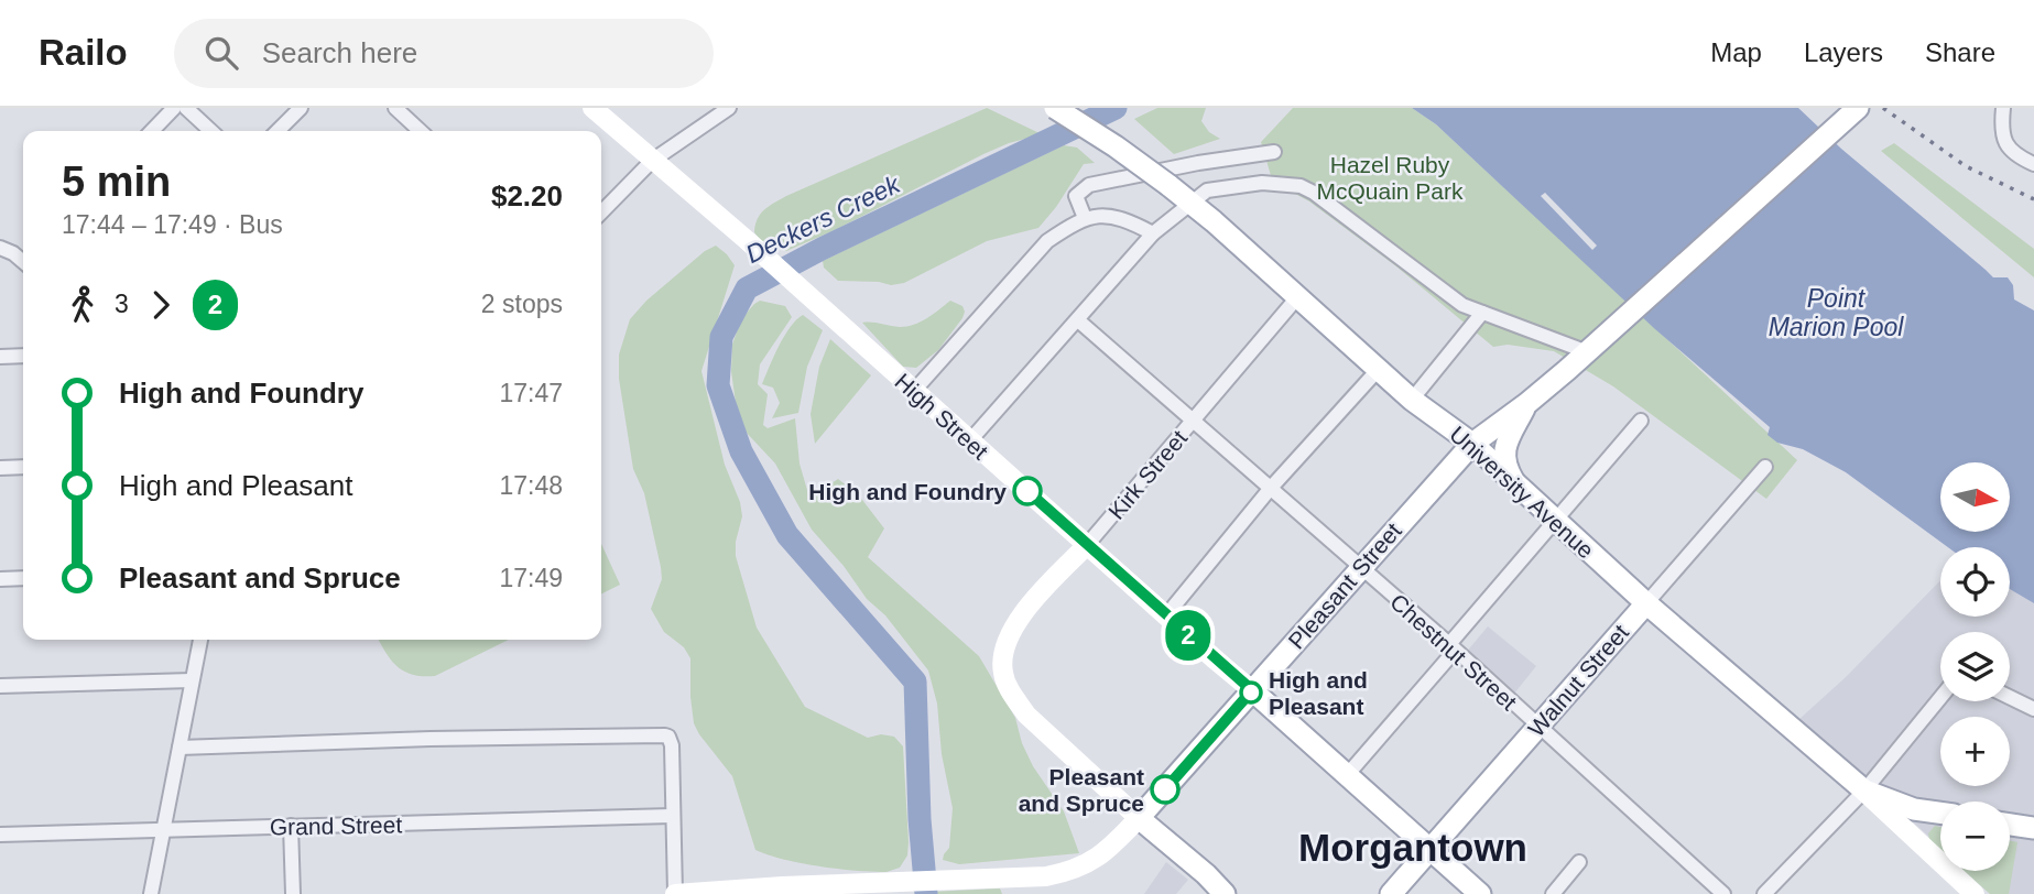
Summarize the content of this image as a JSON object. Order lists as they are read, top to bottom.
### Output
{
  "streets": {
    "main road": [
      "High Street",
      "University Avenue",
      "Pleasant Street",
      "Walnut Street"
    ],
    "street": ["Kirk Street", "Chestnut Street", "Grand Street"]
  },
  "crossings": [
    ["High Street", "Kirk Street"],
    ["High Street", "Pleasant Street"],
    ["High Street", "Walnut Street"],
    ["Kirk Street", "University Avenue"],
    ["Kirk Street", "Pleasant Street"],
    ["Kirk Street", "Chestnut Street"],
    ["University Avenue", "Pleasant Street"],
    ["University Avenue", "Walnut Street"],
    ["Pleasant Street", "Chestnut Street"],
    ["Chestnut Street", "Walnut Street"]
  ],
  "districts": ["Morgantown"],
  "water": ["Deckers Creek", "Point Marion Pool"],
  "parks": ["Hazel Ruby McQuain Park"],
  "places": ["High and Foundry", "High and Pleasant", "Pleasant and Spruce"],
  "lines": ["bus line 2"],
  "north": "right",
  "page": {
    "header": "Railo",
    "search": "Search here",
    "nav": ["Map", "Layers", "Share"],
    "on_map": "2",
    "heading": ["5 min", "17:44 – 17:49 · Bus", "$2.20"],
    "legs": ["3", "2", "2 stops"],
    "list": [
      {
        "name": "High and Foundry",
        "value": "17:47"
      },
      {
        "name": "High and Pleasant",
        "value": "17:48"
      },
      {
        "name": "Pleasant and Spruce",
        "value": "17:49"
      }
    ],
    "map_buttons": ["+", "−"]
  }
}
